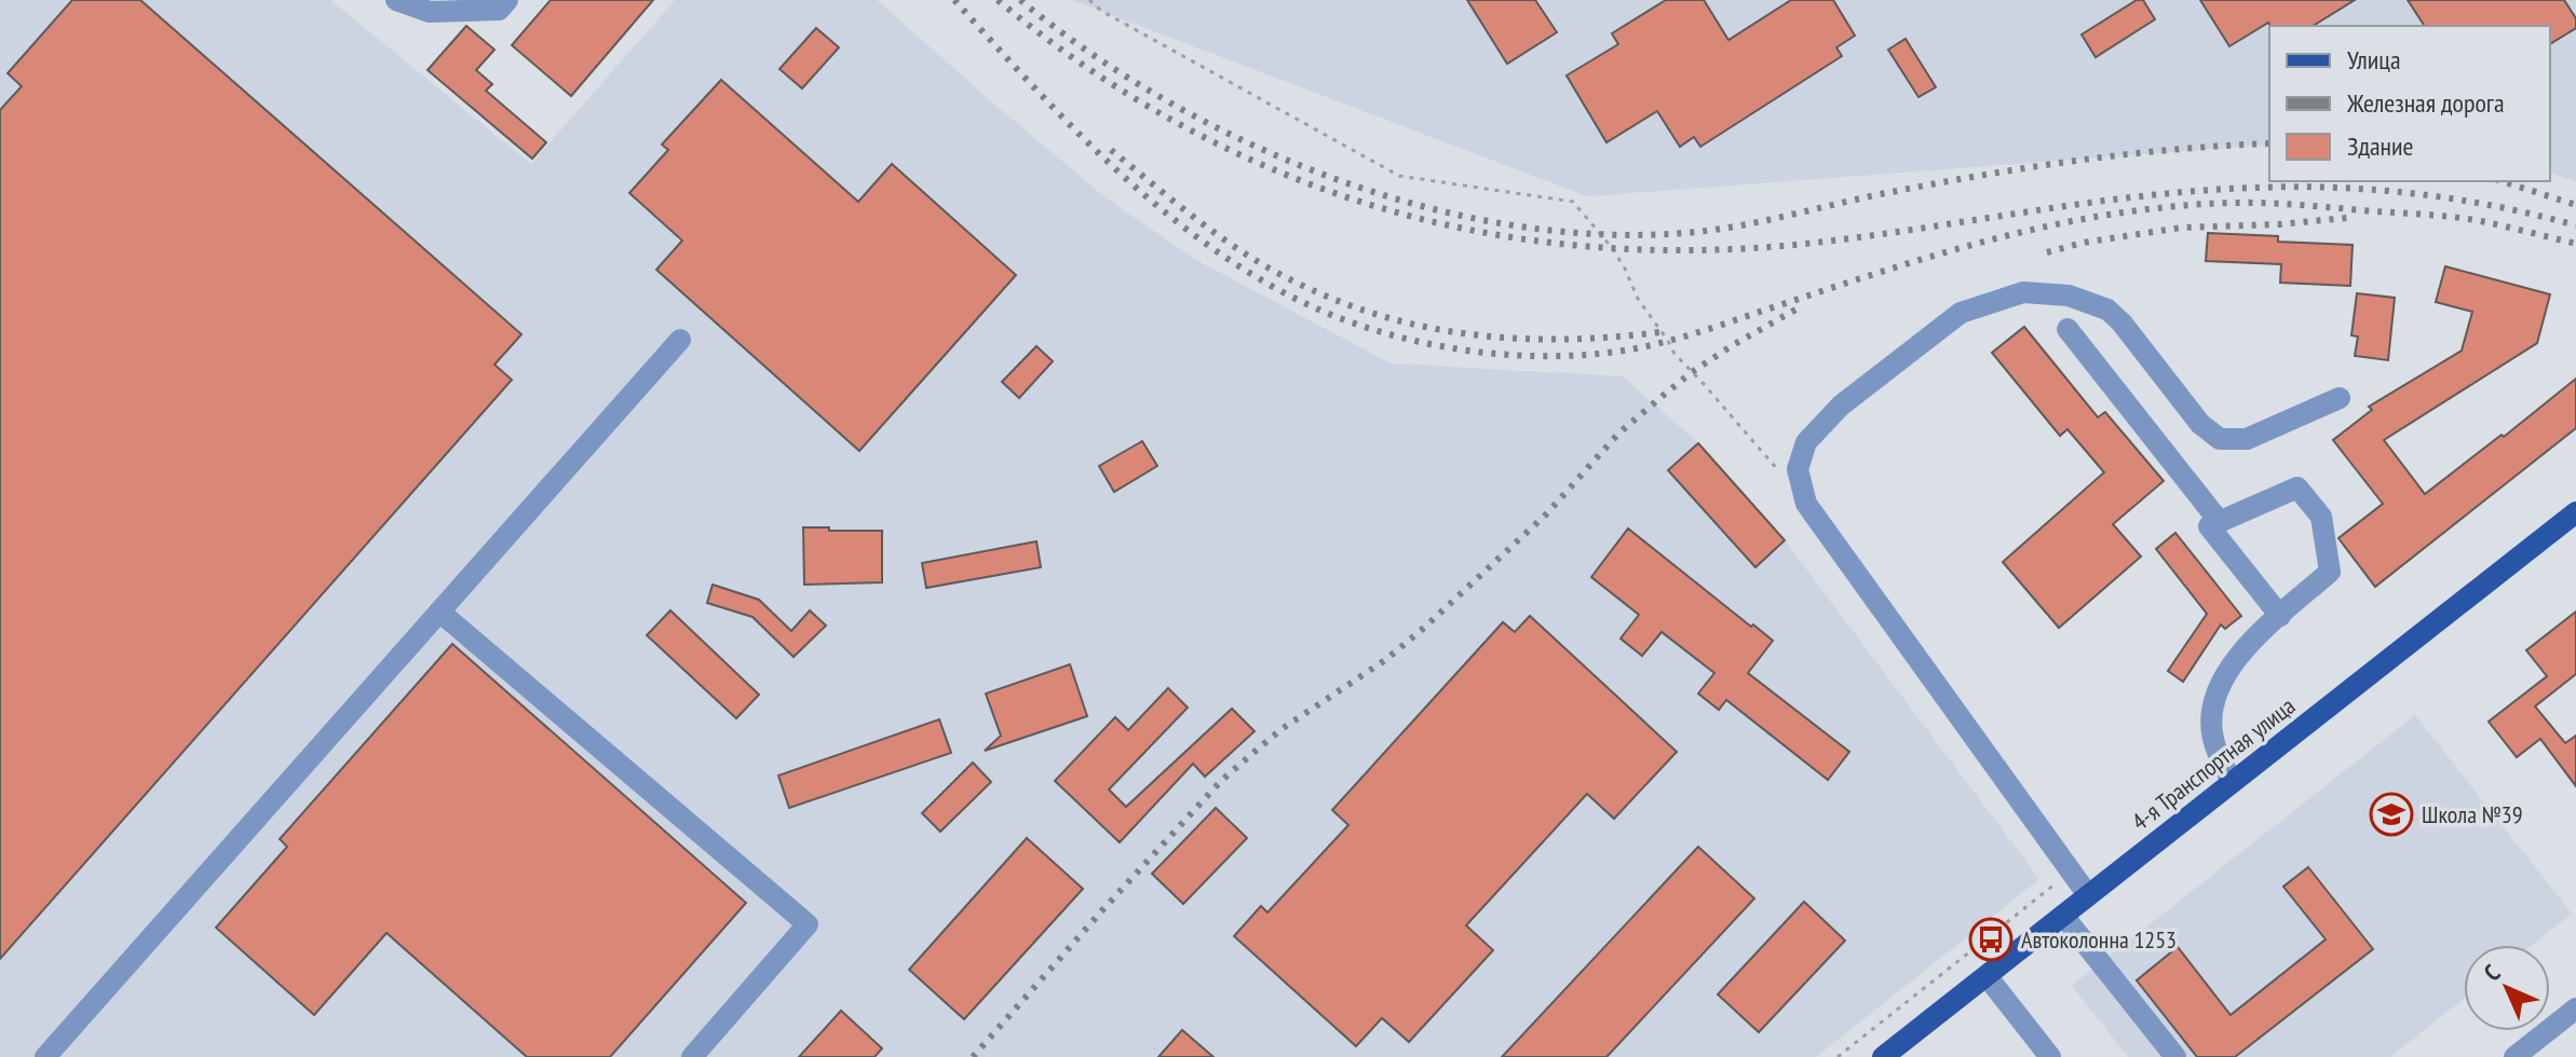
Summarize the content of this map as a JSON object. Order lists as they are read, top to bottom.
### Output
{
  "streets": {
    "main road": ["4-я Транспортная улица"]
  },
  "places": {
    "school or university": ["Школа №39"],
    "bus stop": ["Автоколонна 1253"]
  },
  "legend": ["Улица", "Железная дорога", "Здание"],
  "north": "top left"
}
